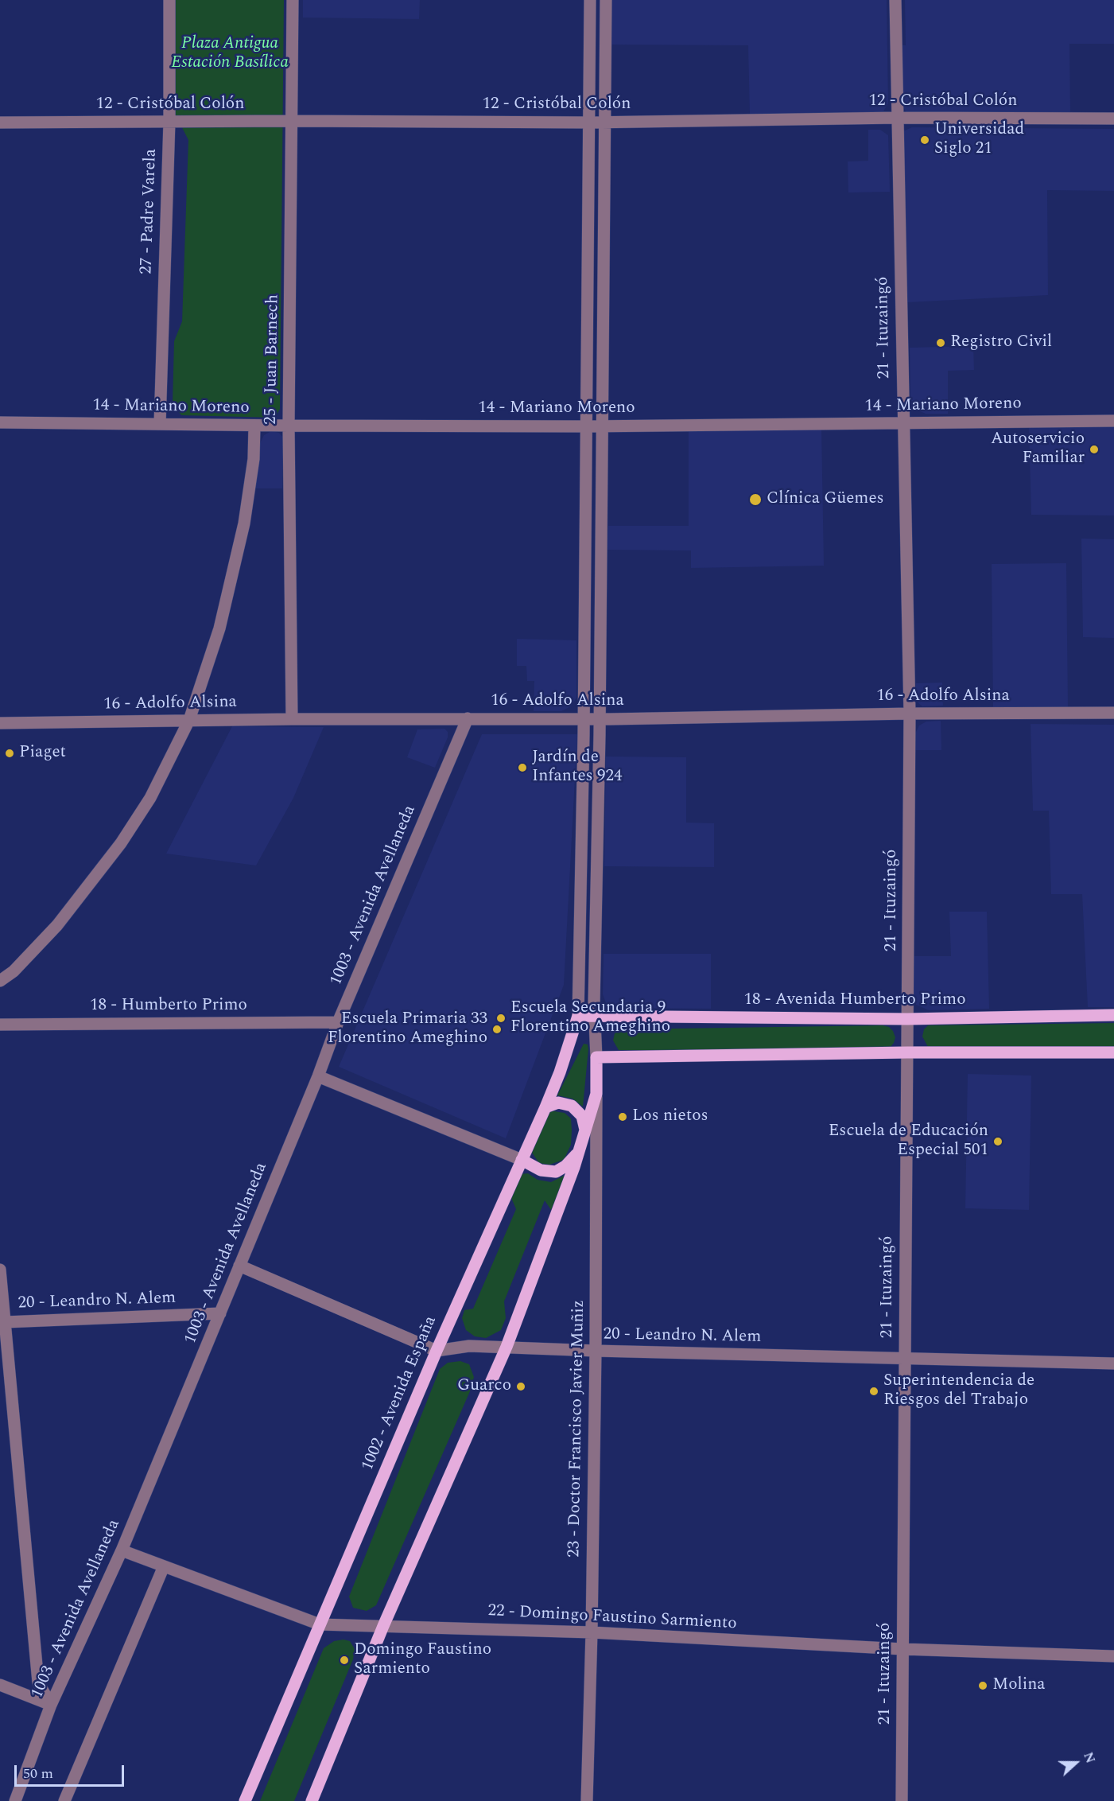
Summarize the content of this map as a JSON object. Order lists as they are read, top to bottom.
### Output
{
  "streets": {
    "main road": ["18 - Avenida Humberto Primo", "1002 - Avenida España", "23 - Doctor Francisco Javier Muñiz"],
    "street": [
      "12 - Cristóbal Colón",
      "27 - Padre Varela",
      "21 - Ituzaingó",
      "25 - Juan Barnech",
      "14 - Mariano Moreno",
      "16 - Adolfo Alsina",
      "1003 - Avenida Avellaneda",
      "18 - Humberto Primo",
      "20 - Leandro N. Alem",
      "22 - Domingo Faustino Sarmiento"
    ]
  },
  "crossings": [
    ["12 - Cristóbal Colón", "27 - Padre Varela"],
    ["12 - Cristóbal Colón", "21 - Ituzaingó"],
    ["12 - Cristóbal Colón", "25 - Juan Barnech"],
    ["27 - Padre Varela", "14 - Mariano Moreno"],
    ["21 - Ituzaingó", "14 - Mariano Moreno"],
    ["21 - Ituzaingó", "16 - Adolfo Alsina"],
    ["21 - Ituzaingó", "18 - Avenida Humberto Primo"],
    ["21 - Ituzaingó", "20 - Leandro N. Alem"],
    ["21 - Ituzaingó", "22 - Domingo Faustino Sarmiento"],
    ["25 - Juan Barnech", "14 - Mariano Moreno"],
    ["25 - Juan Barnech", "16 - Adolfo Alsina"],
    ["16 - Adolfo Alsina", "1003 - Avenida Avellaneda"],
    ["1003 - Avenida Avellaneda", "18 - Humberto Primo"],
    ["1003 - Avenida Avellaneda", "20 - Leandro N. Alem"],
    ["1003 - Avenida Avellaneda", "22 - Domingo Faustino Sarmiento"],
    ["20 - Leandro N. Alem", "1002 - Avenida España"],
    ["20 - Leandro N. Alem", "23 - Doctor Francisco Javier Muñiz"],
    ["1002 - Avenida España", "22 - Domingo Faustino Sarmiento"],
    ["23 - Doctor Francisco Javier Muñiz", "22 - Domingo Faustino Sarmiento"]
  ],
  "parks": ["Plaza Antigua Estación Basílica"],
  "places": [
    "Universidad Siglo 21",
    "Registro Civil",
    "Autoservicio Familiar",
    "Clínica Güemes",
    "Piaget",
    "Jardín de Infantes 924",
    "Escuela Secundaria 9 Florentino Ameghino",
    "Escuela Primaria 33 Florentino Ameghino",
    "Los nietos",
    "Escuela de Educación Especial 501",
    "Guarco",
    "Superintendencia de Riesgos del Trabajo",
    "Domingo Faustino Sarmiento",
    "Molina"
  ],
  "scale_bar": "50 m",
  "north": "right"
}
